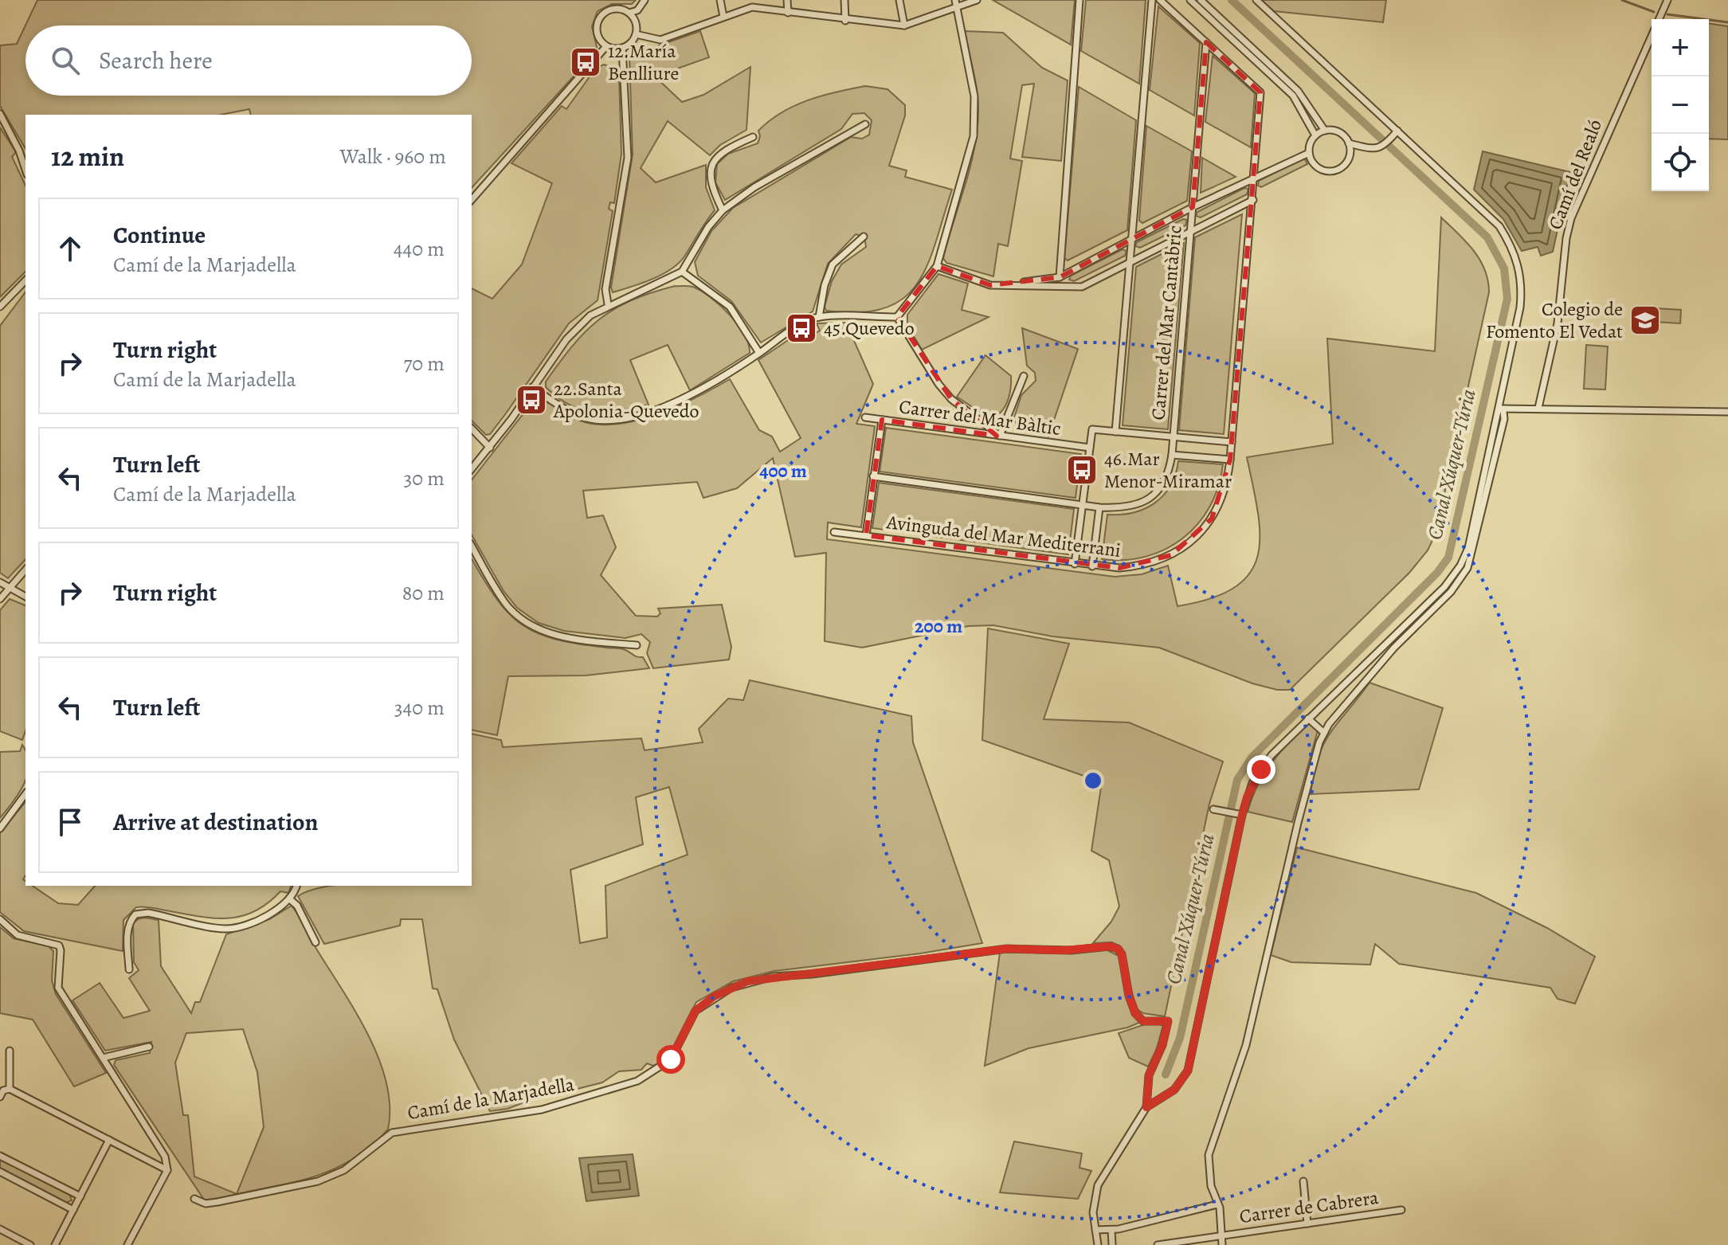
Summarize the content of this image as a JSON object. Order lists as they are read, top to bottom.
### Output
{
  "streets": {
    "street": [
      "Camí del Realó",
      "Carrer del Mar Cantàbric",
      "Carrer del Mar Bàltic",
      "Avinguda del Mar Mediterrani",
      "Camí de la Marjadella",
      "Carrer de Cabrera"
    ]
  },
  "crossings": [
    ["Carrer del Mar Cantàbric", "Avinguda del Mar Mediterrani"]
  ],
  "water": ["Canal Xúquer-Túria"],
  "places": {
    "bus stop": [
      "12.María Benlliure",
      "45.Quevedo",
      "22.Santa Apolonia-Quevedo",
      "46.Mar Menor-Miramar"
    ],
    "school or university": ["Colegio de Fomento El Vedat"]
  },
  "page": {
    "map_buttons": ["+", "−"],
    "search": "Search here",
    "heading": ["12 min", "Walk · 960 m"],
    "list": [
      ["Continue", "Camí de la Marjadella", "440 m"],
      ["Turn right", "Camí de la Marjadella", "70 m"],
      ["Turn left", "Camí de la Marjadella", "30 m"],
      ["Turn right", "80 m"],
      ["Turn left", "340 m"],
      "Arrive at destination"
    ]
  },
  "rings": ["400 m", "200 m"]
}
